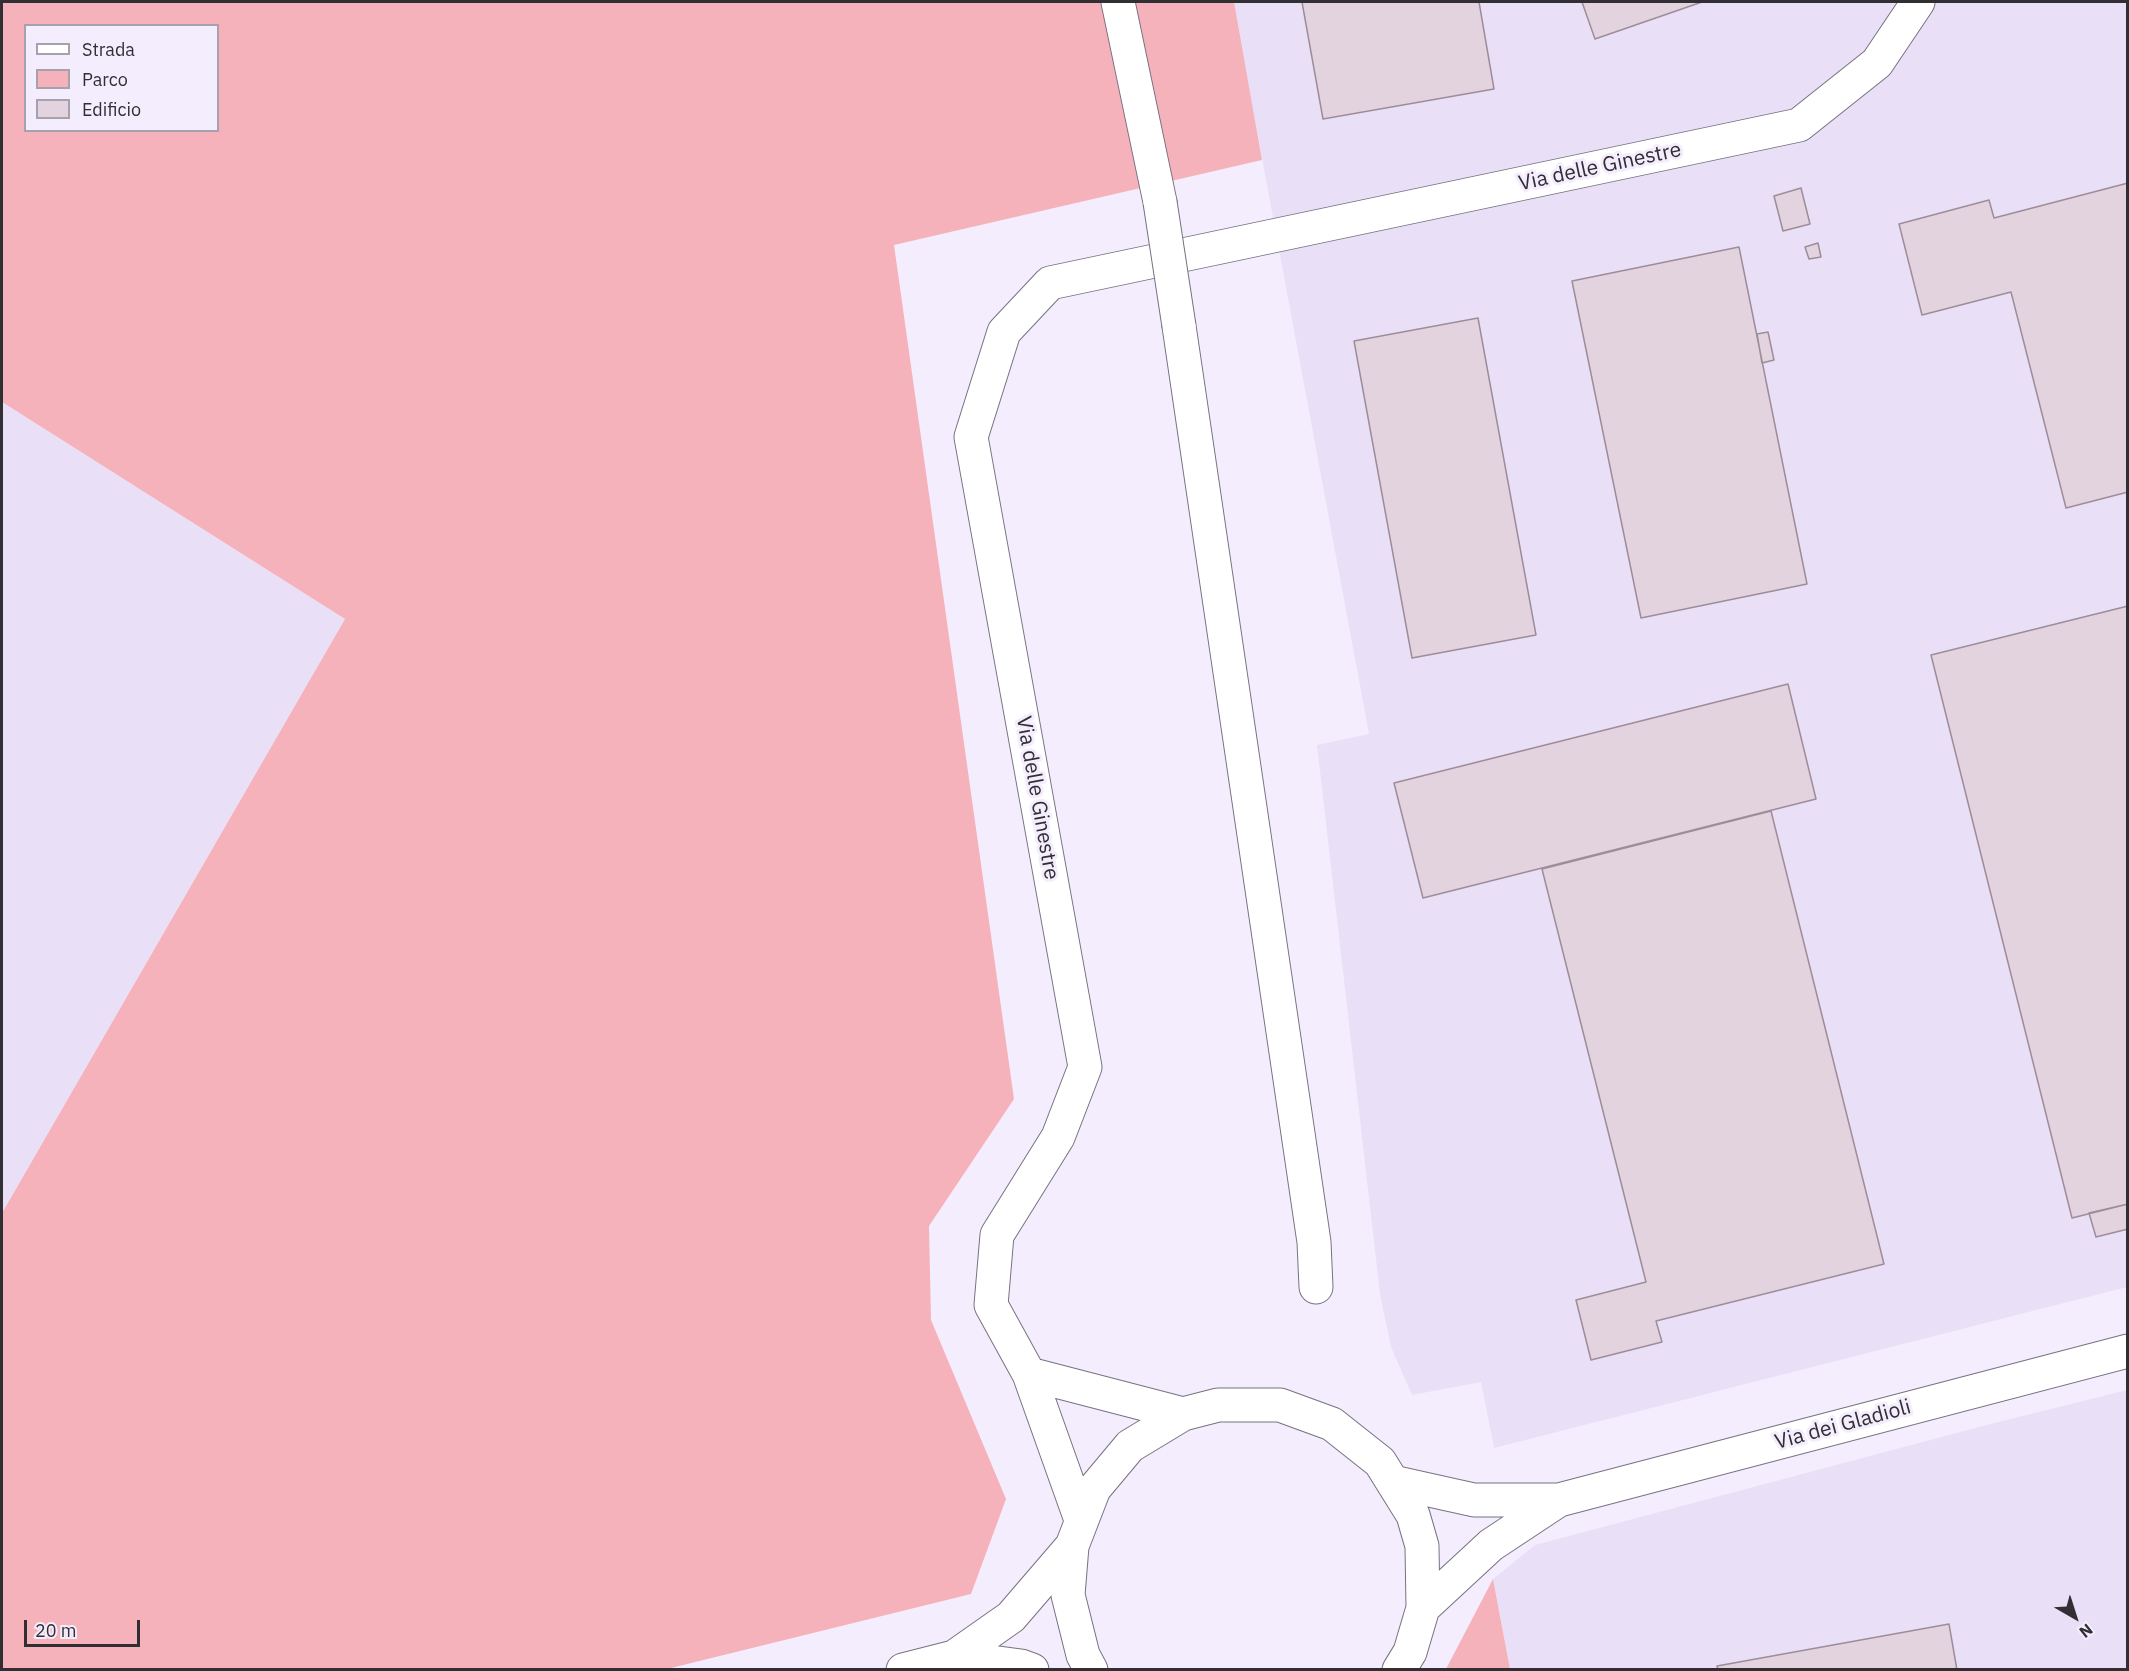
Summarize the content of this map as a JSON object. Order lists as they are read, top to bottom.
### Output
{
  "streets": {
    "street": ["Via delle Ginestre", "Via dei Gladioli"]
  },
  "legend": ["Strada", "Parco", "Edificio"],
  "scale_bar": "20 m",
  "north": "bottom right"
}
